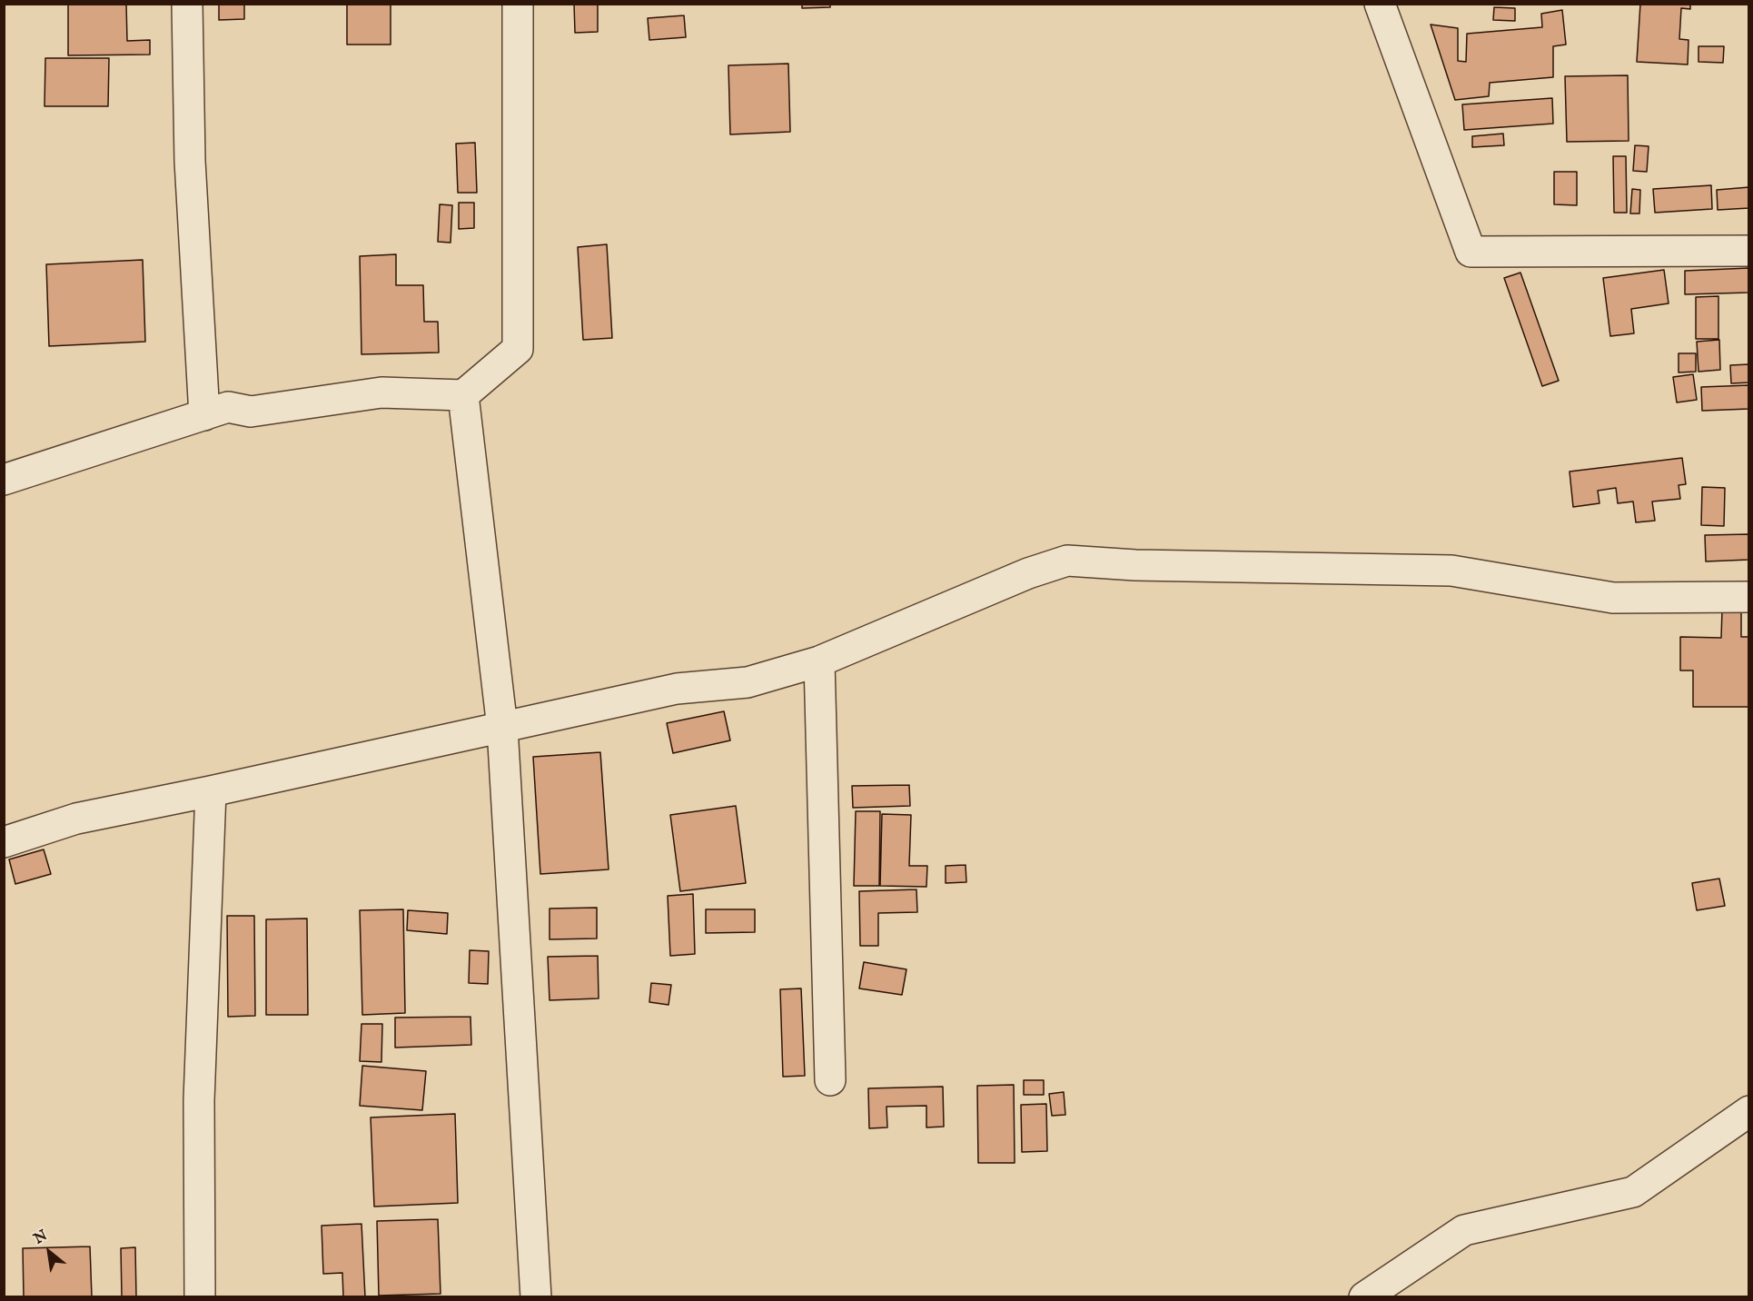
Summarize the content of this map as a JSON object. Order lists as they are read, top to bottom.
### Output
{
  "north": "top left"
}
